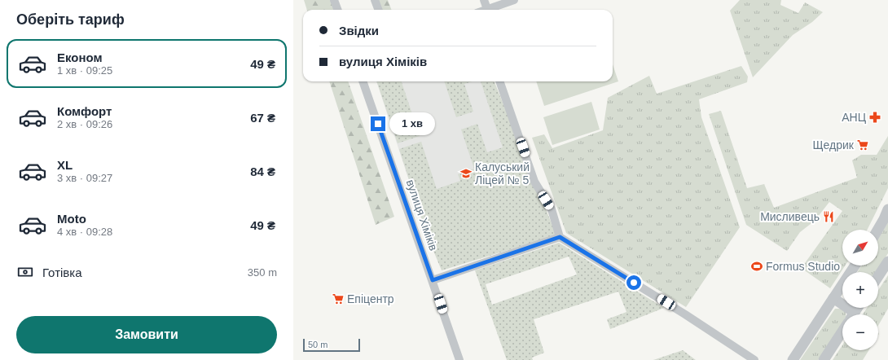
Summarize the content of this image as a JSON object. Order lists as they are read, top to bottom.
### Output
{
  "streets": {
    "street": ["вулиця Хіміків"]
  },
  "places": {
    "pharmacy": ["АНЦ"],
    "supermarket": ["Щедрик", "Епіцентр"],
    "school or university": ["Калуський Ліцей № 5"],
    "restaurant": ["Мисливець"],
    "sports": ["Formus Studio"]
  },
  "scale_bar": "50 m",
  "north": "top right",
  "page": {
    "heading": "Оберіть тариф",
    "banner": ["Звідки", "вулиця Хіміків"],
    "list": [
      {
        "name": "Економ",
        "note": "1 хв · 09:25",
        "value": "49 ₴"
      },
      {
        "name": "Комфорт",
        "note": "2 хв · 09:26",
        "value": "67 ₴"
      },
      {
        "name": "XL",
        "note": "3 хв · 09:27",
        "value": "84 ₴"
      },
      {
        "name": "Moto",
        "note": "4 хв · 09:28",
        "value": "49 ₴"
      }
    ],
    "bubble": "1 хв",
    "map_buttons": ["+", "−"],
    "pay": ["Готівка", "350 m"],
    "buttons": "Замовити",
    "scale": "50 m"
  }
}
